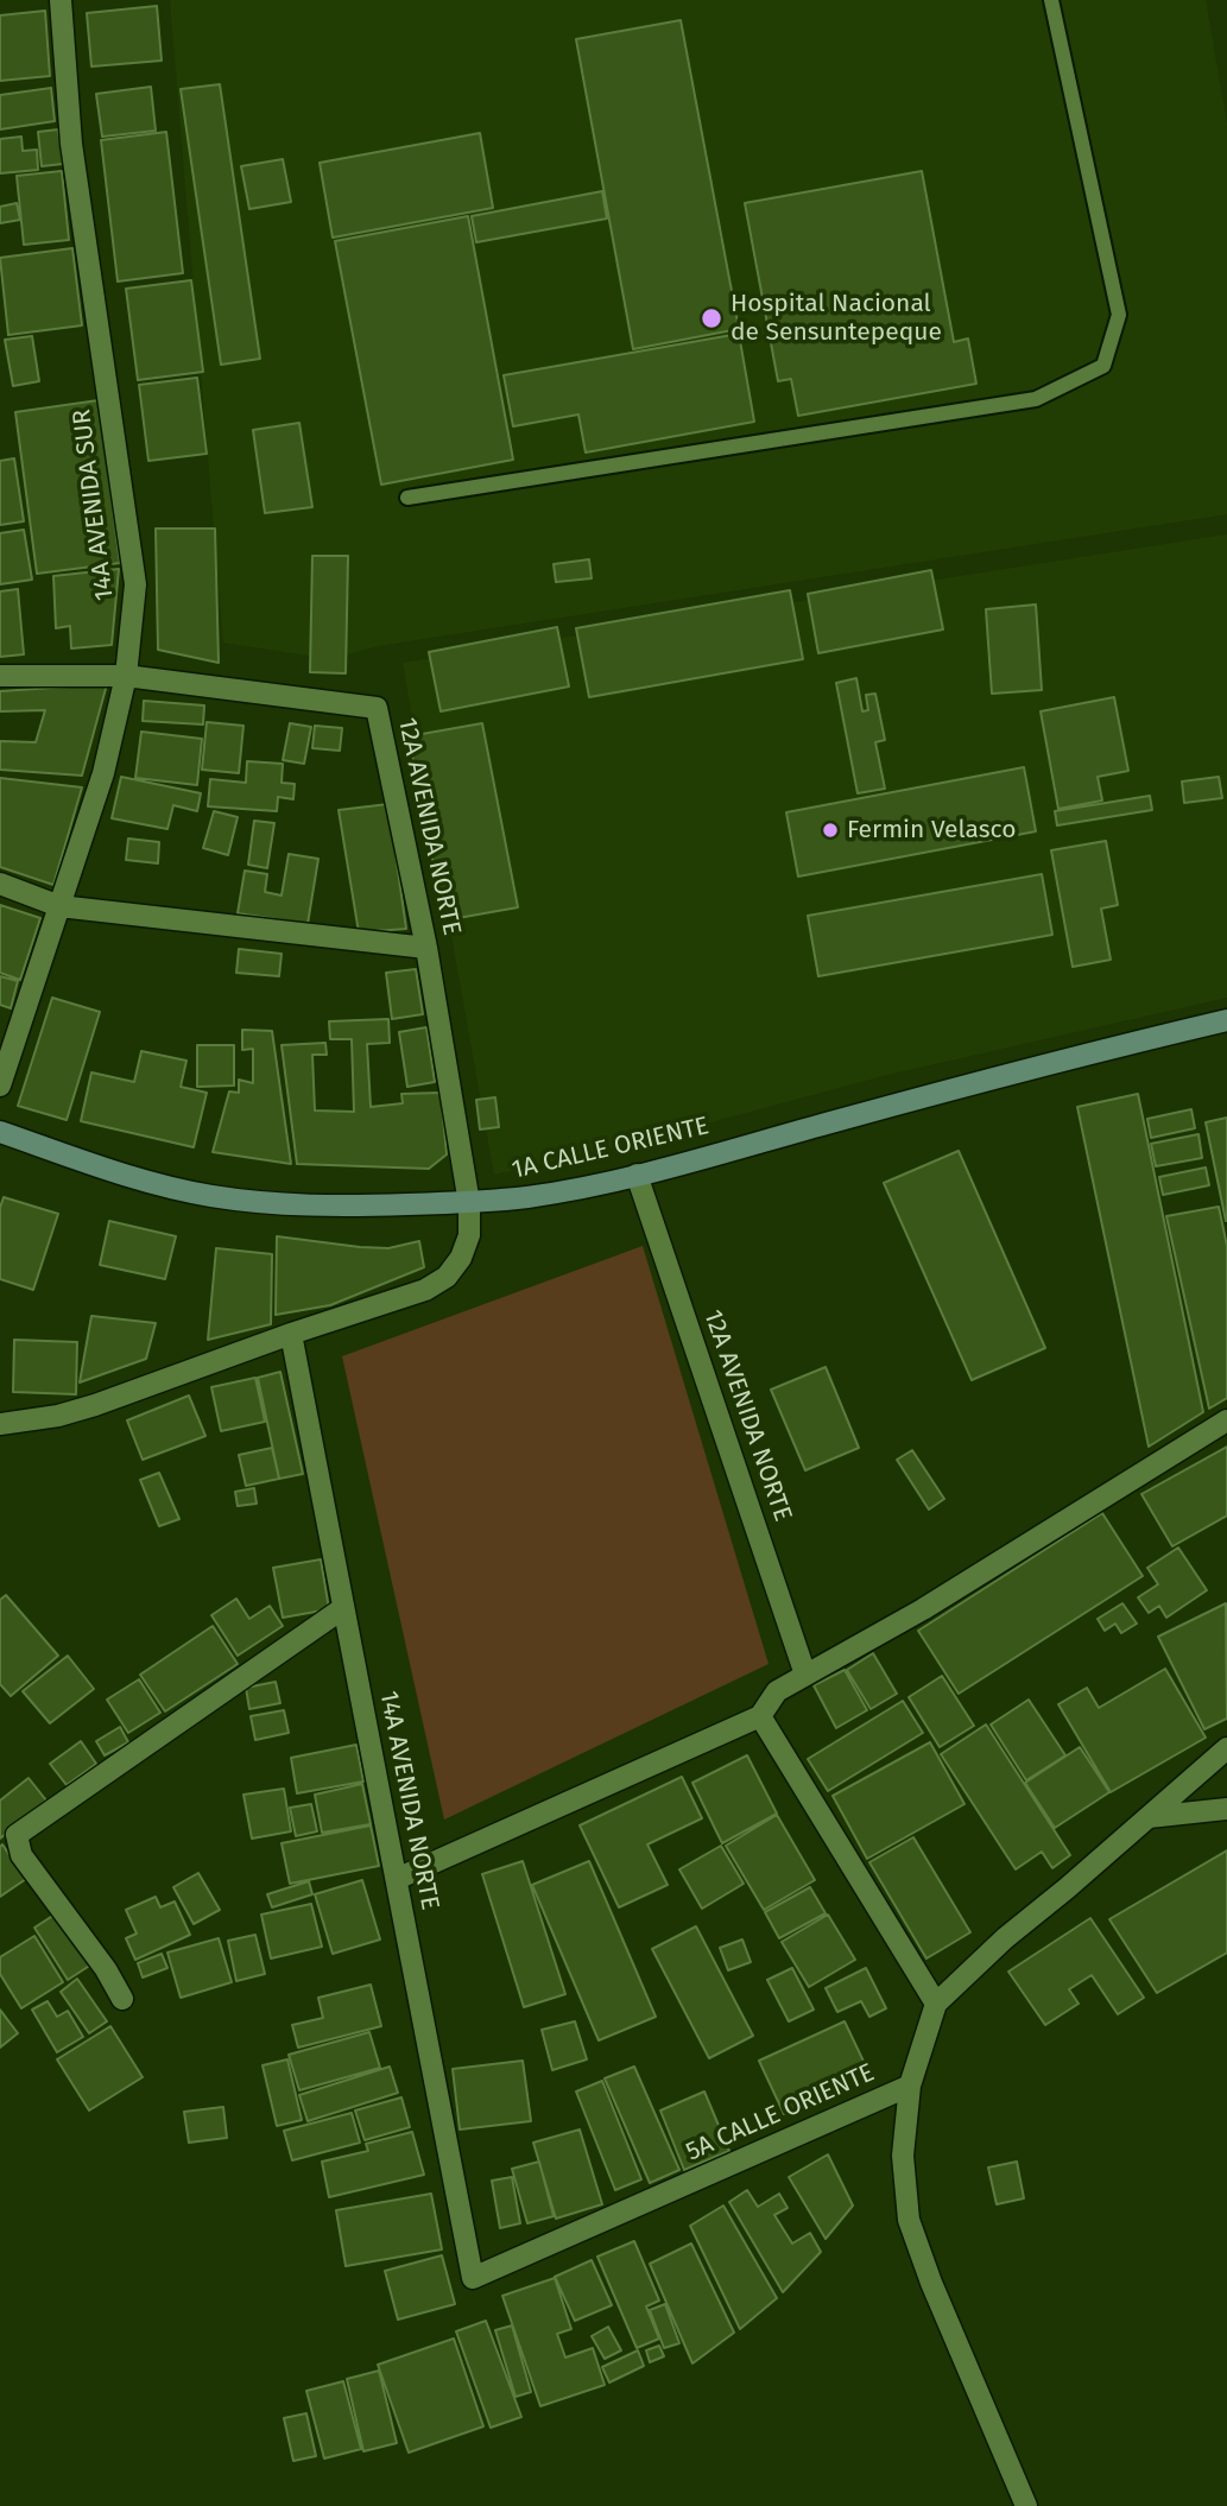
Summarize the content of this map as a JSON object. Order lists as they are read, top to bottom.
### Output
{
  "streets": {
    "street": [
      "14A AVENIDA SUR",
      "12A AVENIDA NORTE",
      "1A CALLE ORIENTE",
      "14A AVENIDA NORTE",
      "5A CALLE ORIENTE"
    ]
  },
  "crossings": [
    ["14A AVENIDA SUR", "12A AVENIDA NORTE"],
    ["12A AVENIDA NORTE", "1A CALLE ORIENTE"],
    ["12A AVENIDA NORTE", "14A AVENIDA NORTE"],
    ["14A AVENIDA NORTE", "5A CALLE ORIENTE"]
  ],
  "places": ["Hospital Nacional de Sensuntepeque", "Fermin Velasco"]
}
